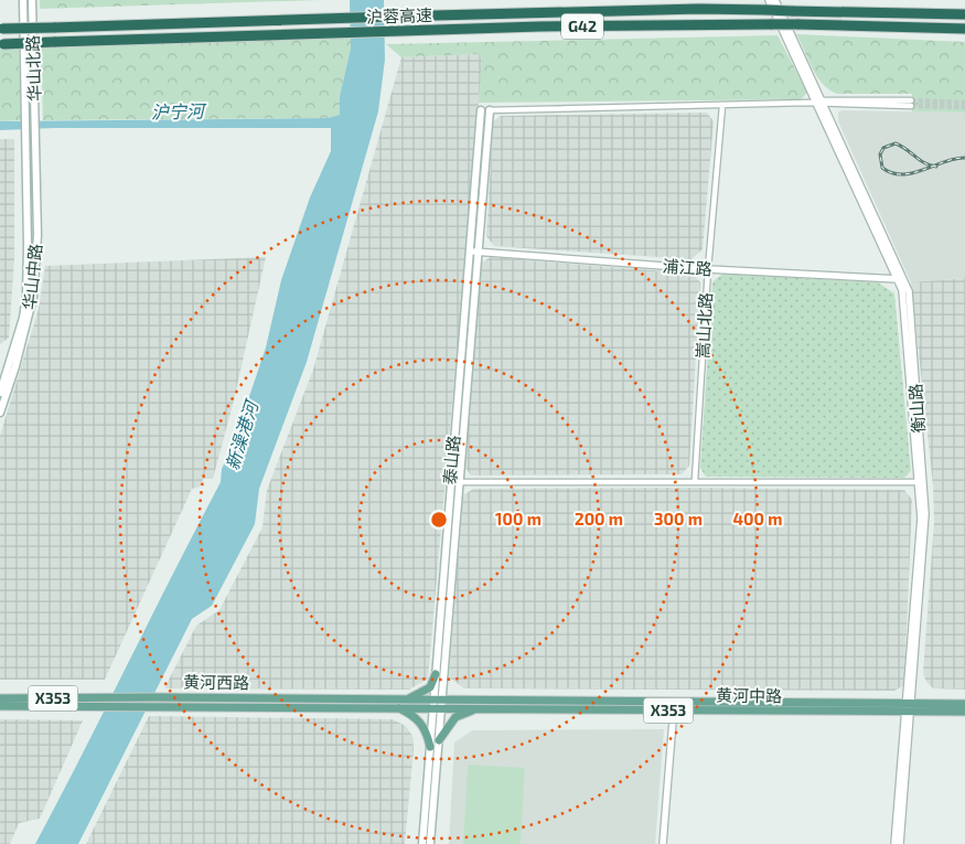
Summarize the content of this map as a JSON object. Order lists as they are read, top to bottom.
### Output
{
  "streets": {
    "highway": ["沪蓉高速", "G42"],
    "main road": [
      "华山北路",
      "华山中路",
      "泰山路",
      "黄河西路",
      "黄河中路",
      "X353"
    ],
    "street": ["浦江路", "嵩山北路", "衡山路"]
  },
  "crossings": [
    ["沪蓉高速", "衡山路"],
    ["华山北路", "华山中路"],
    ["浦江路", "嵩山北路"],
    ["浦江路", "衡山路"],
    ["浦江路", "泰山路"],
    ["衡山路", "黄河中路"],
    ["泰山路", "黄河西路"],
    ["泰山路", "黄河中路"],
    ["黄河西路", "黄河中路"]
  ],
  "water": ["沪宁河", "新澡港河"],
  "rings": [
    "100 m",
    "200 m",
    "300 m",
    "400 m"
  ]
}
